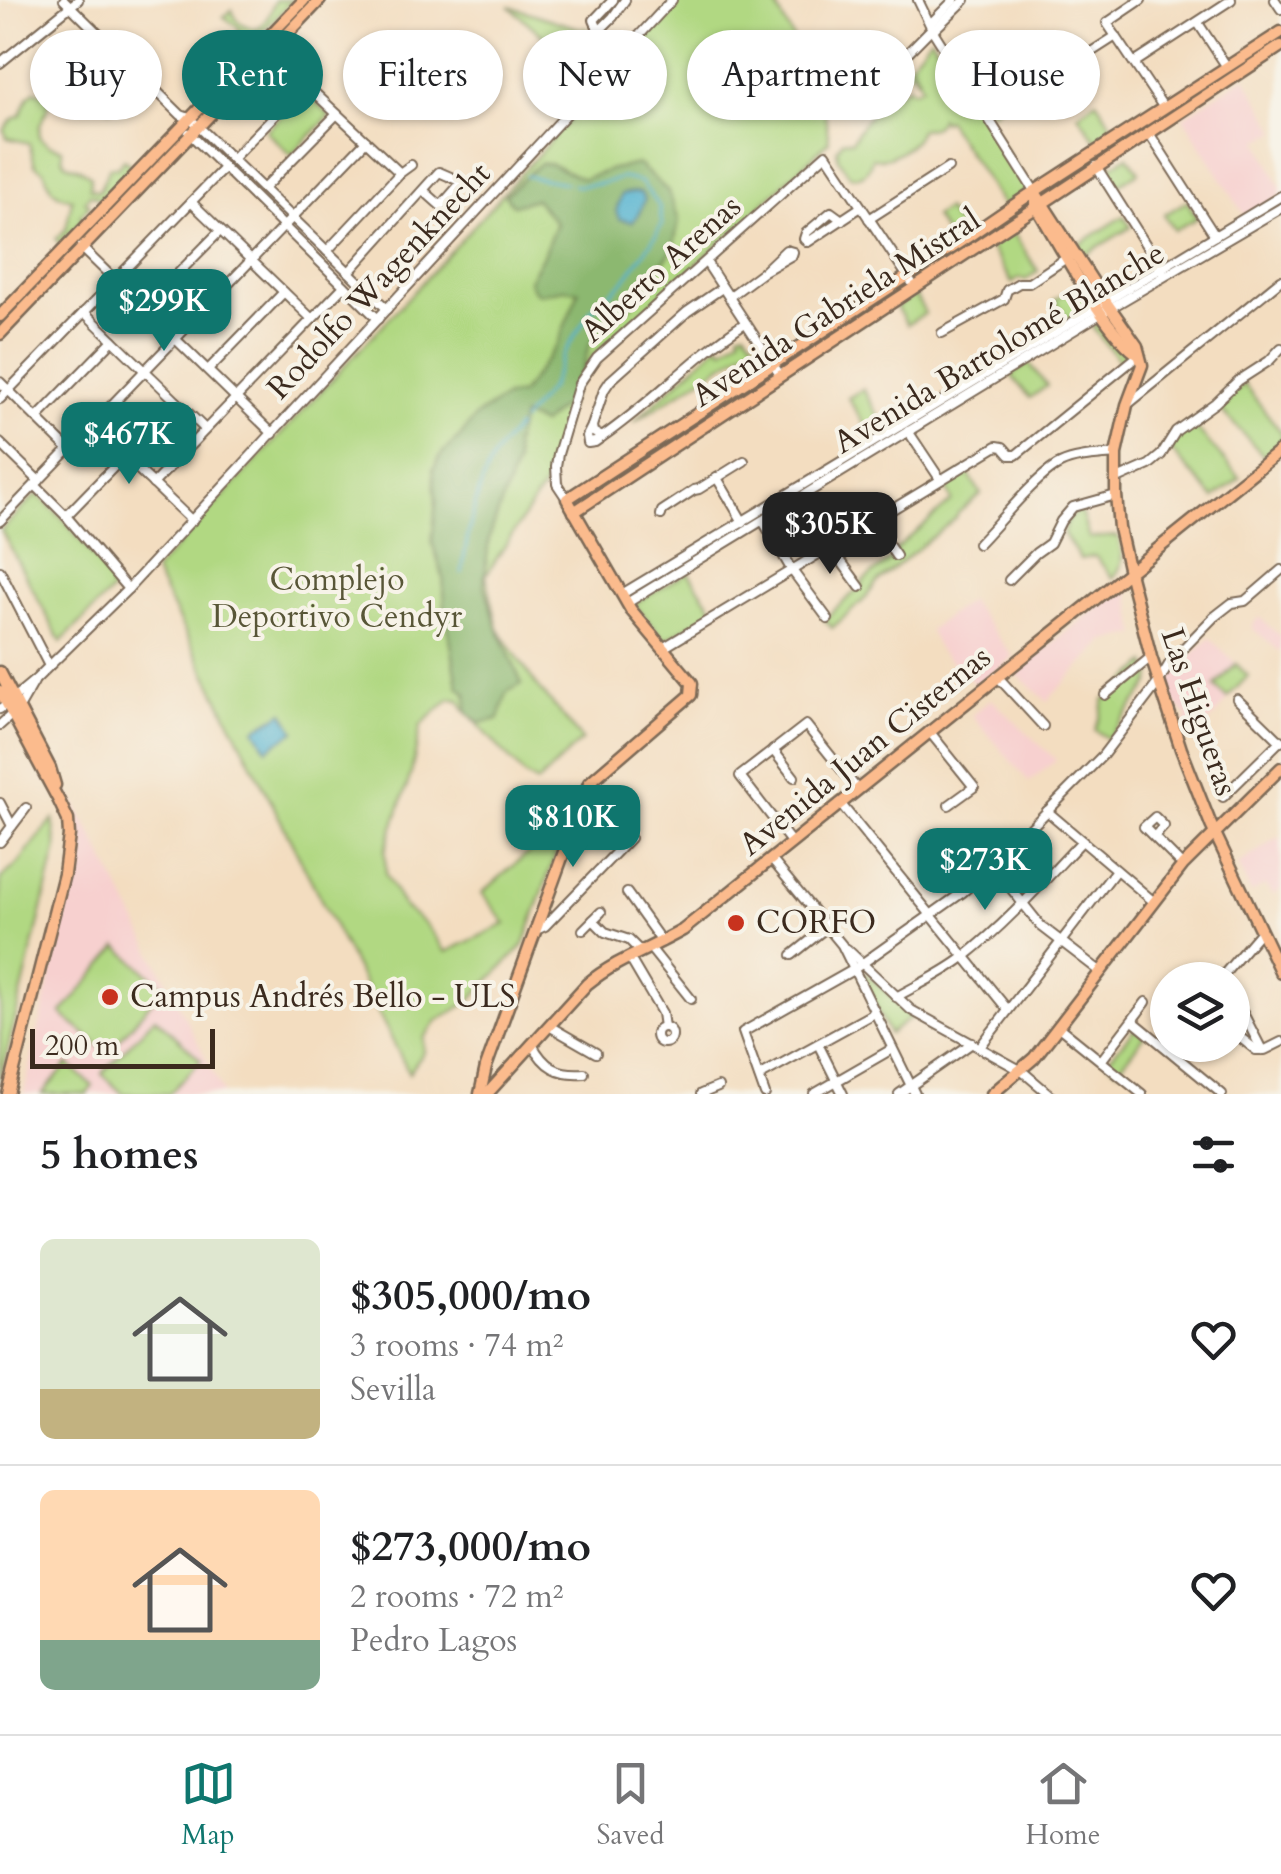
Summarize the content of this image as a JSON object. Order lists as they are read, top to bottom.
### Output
{
  "streets": {
    "main road": ["Avenida Gabriela Mistral", "Las Higueras", "Avenida Juan Cisternas"],
    "street": ["Alberto Arenas", "Rodolfo Wagenknecht", "Avenida Bartolomé Blanche"]
  },
  "crossings": [
    ["Alberto Arenas", "Avenida Gabriela Mistral"],
    ["Las Higueras", "Avenida Juan Cisternas"]
  ],
  "parks": ["Complejo Deportivo Cendyr"],
  "places": ["CORFO", "Campus Andrés Bello - ULS"],
  "scale_bar": "200 m",
  "page": {
    "chip": [
      "Buy",
      "Rent",
      "Filters",
      "New",
      "Apartment",
      "House"
    ],
    "price": [
      "$299K",
      "$467K",
      "$305K",
      "$810K",
      "$273K"
    ],
    "scale": "200 m",
    "heading": "5 homes",
    "list": [
      {
        "name": "$305,000/mo",
        "note": "3 rooms · 74 m² · Sevilla"
      },
      {
        "name": "$273,000/mo",
        "note": "2 rooms · 72 m² · Pedro Lagos"
      }
    ],
    "tabs": ["Map", "Saved", "Home"]
  }
}
